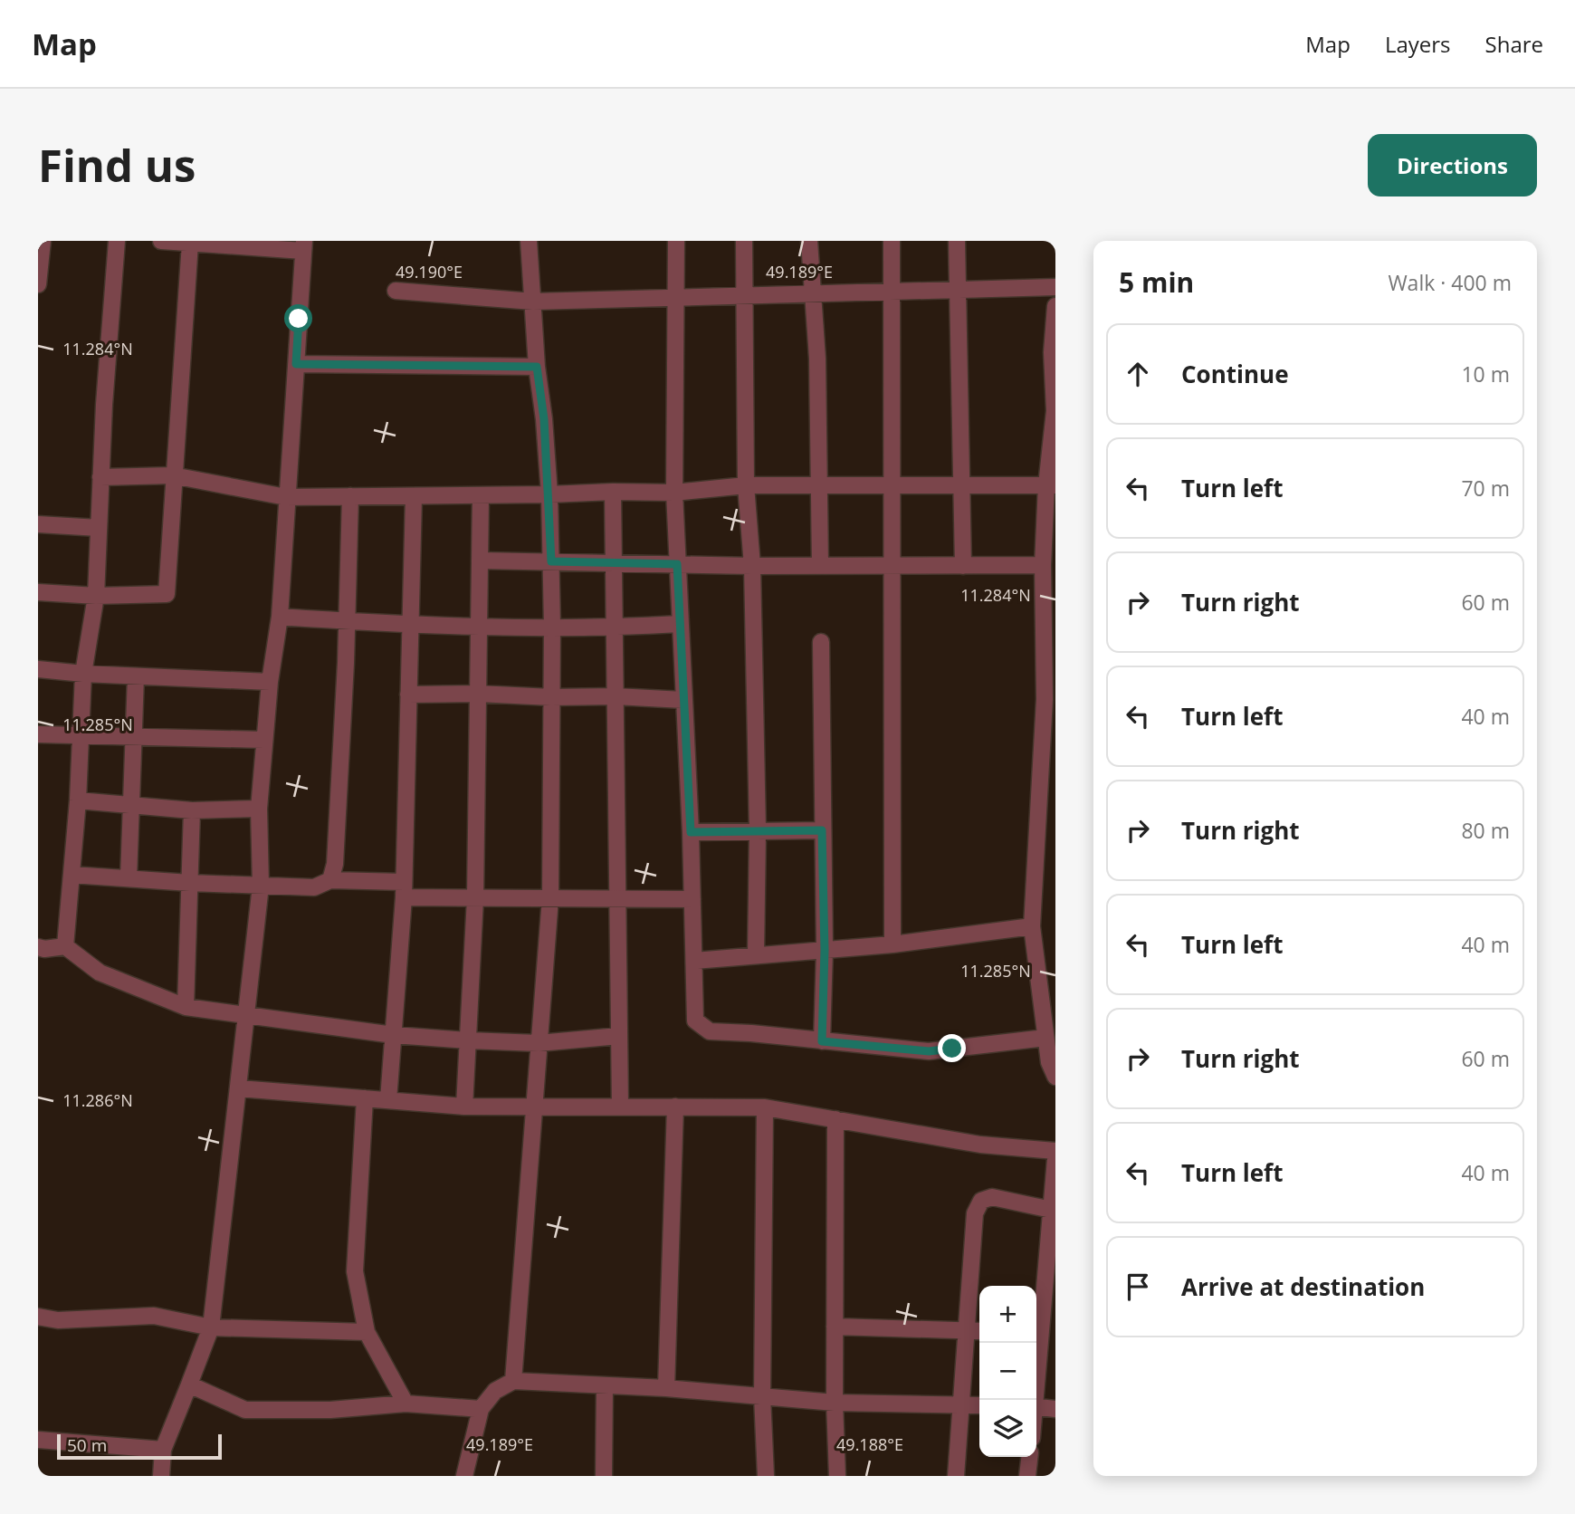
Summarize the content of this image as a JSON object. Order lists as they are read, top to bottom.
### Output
{
  "scale_bar": "50 m",
  "page": {
    "header": "Map",
    "nav": ["Map", "Layers", "Share"],
    "buttons": "Directions",
    "title": "Find us",
    "heading": ["5 min", "Walk · 400 m"],
    "list": [
      ["Continue", "10 m"],
      ["Turn left", "70 m"],
      ["Turn right", "60 m"],
      ["Turn left", "40 m"],
      ["Turn right", "80 m"],
      ["Turn left", "40 m"],
      ["Turn right", "60 m"],
      ["Turn left", "40 m"],
      "Arrive at destination"
    ],
    "map_buttons": ["+", "−"],
    "scale": "50 m"
  },
  "coordinates": [
    "49.190°E",
    "49.189°E",
    "11.284°N",
    "11.285°N",
    "11.286°N",
    "49.188°E"
  ]
}
